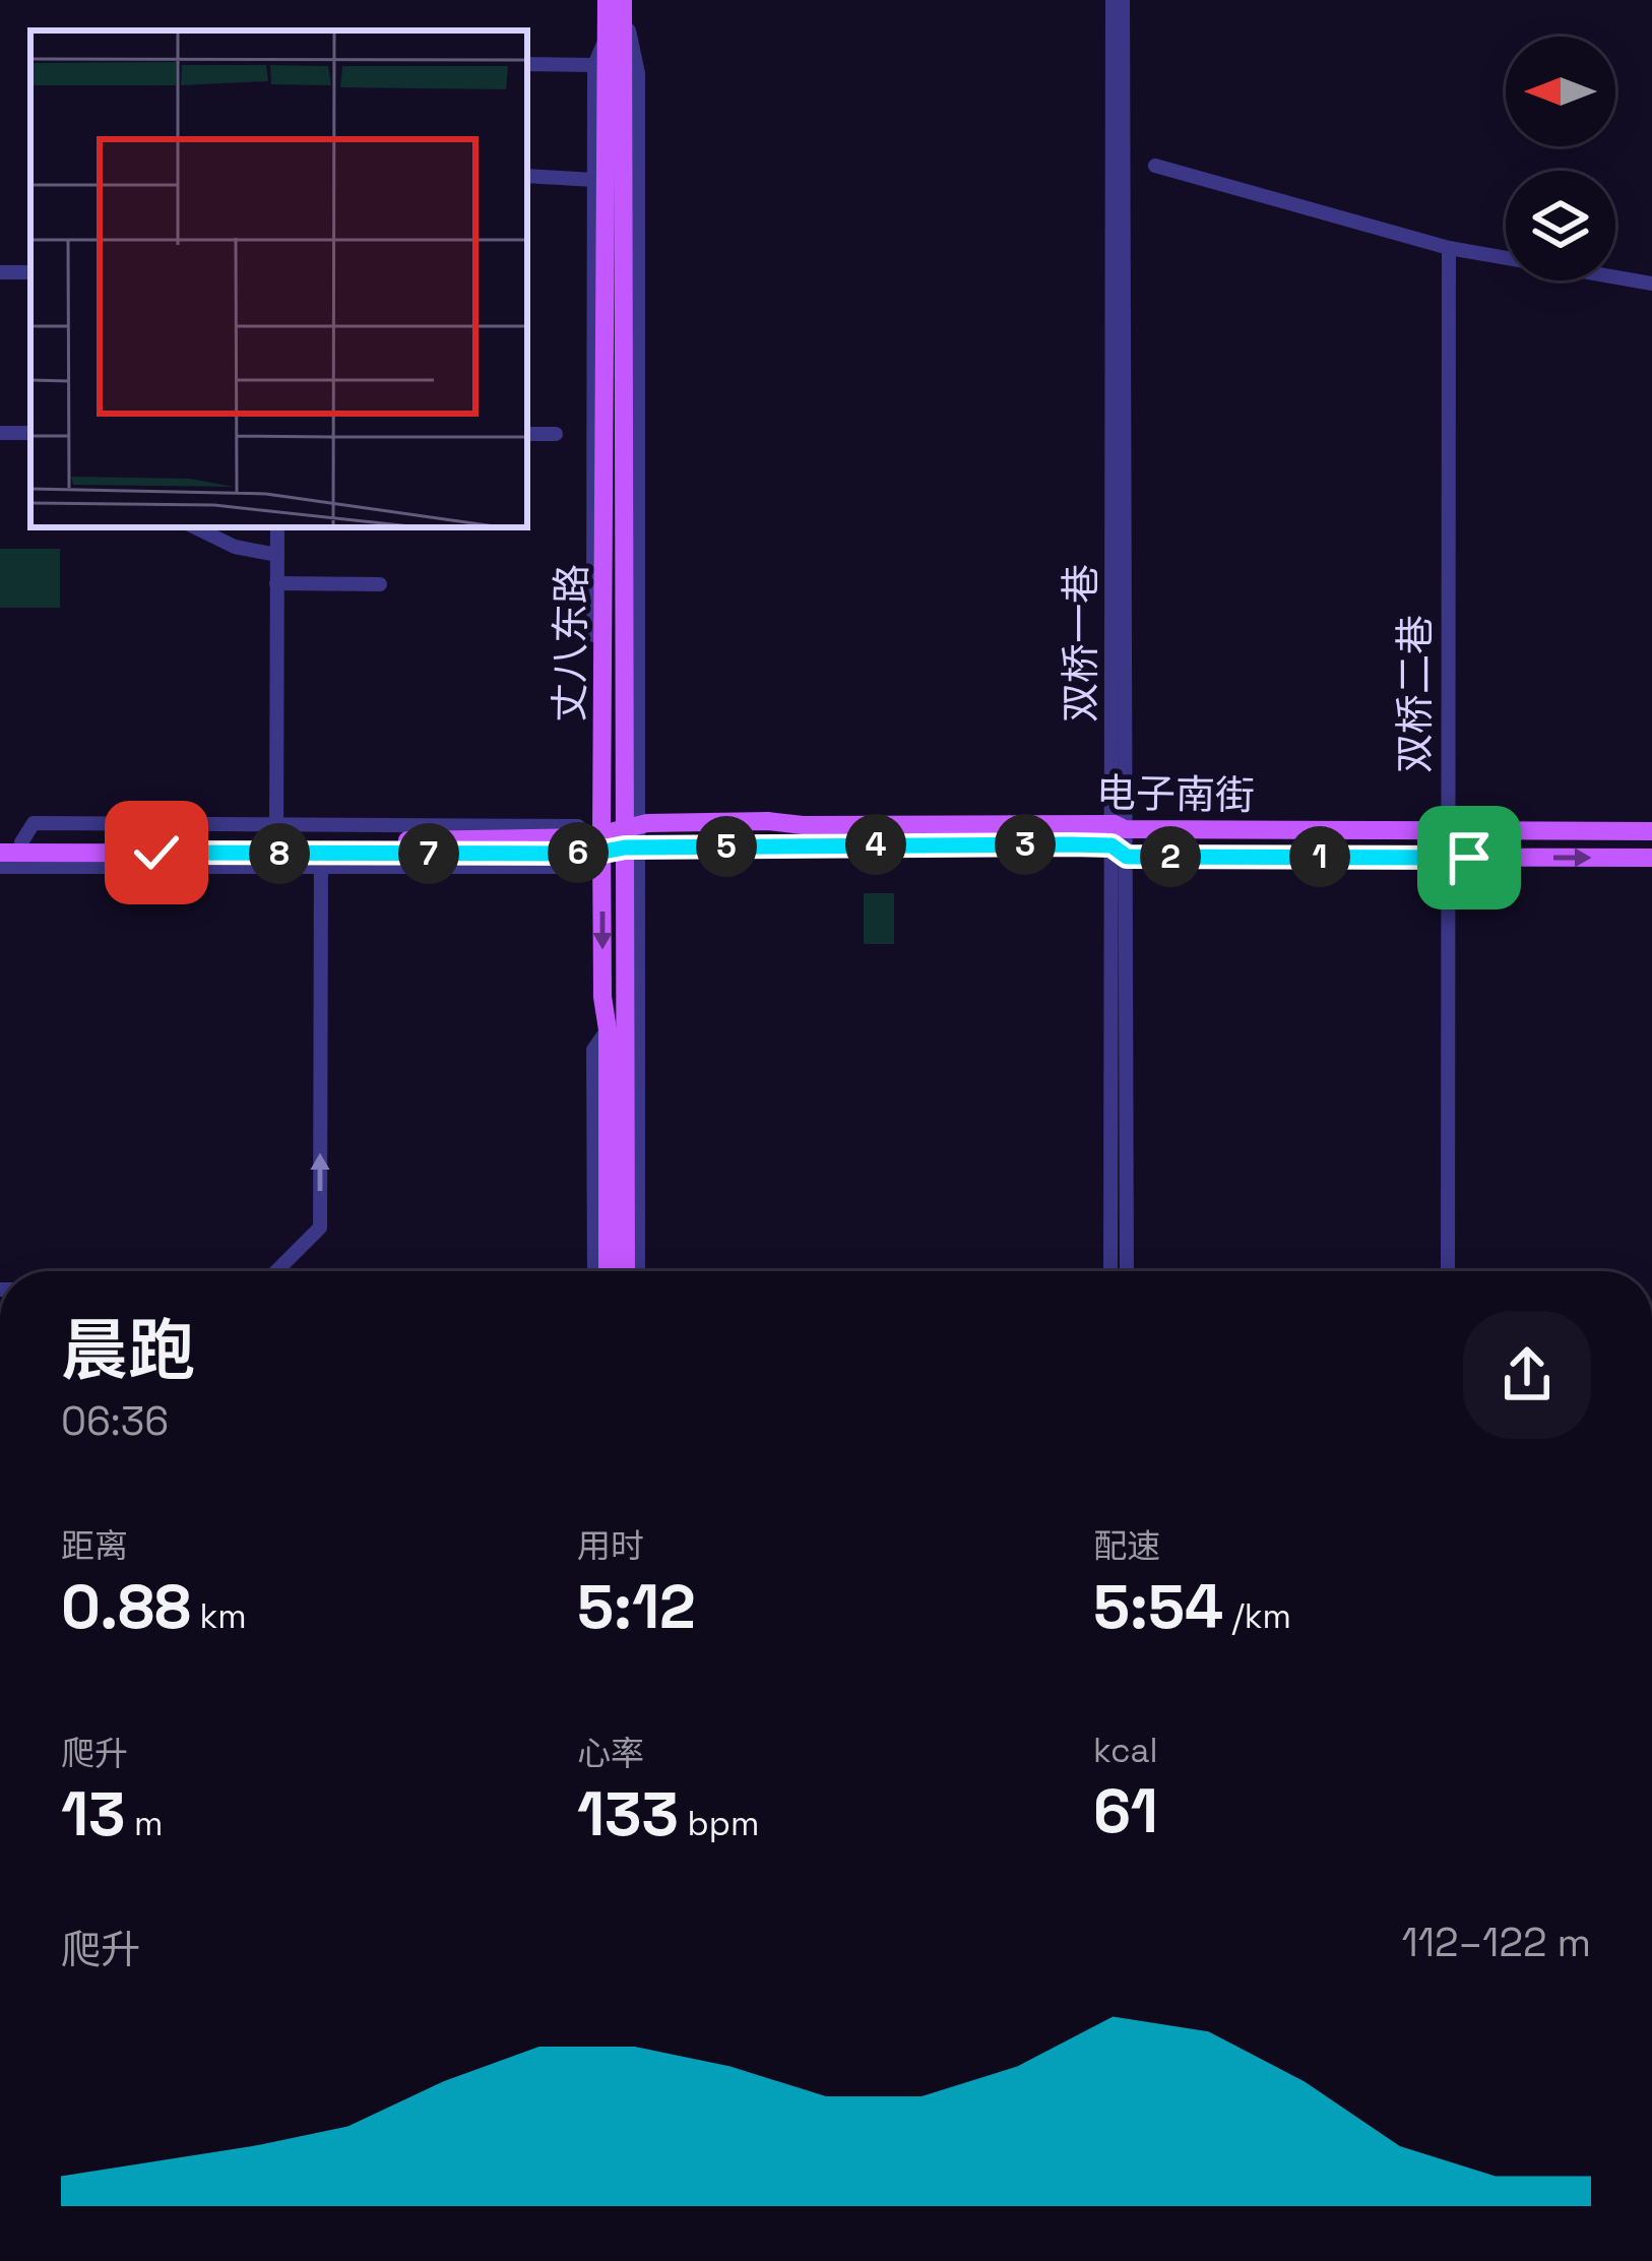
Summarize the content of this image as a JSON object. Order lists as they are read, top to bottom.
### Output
{
  "streets": {
    "main road": ["丈八东路", "电子南街"],
    "street": ["双桥一巷", "双桥二巷"]
  },
  "crossings": [
    ["丈八东路", "电子南街"],
    ["双桥一巷", "电子南街"],
    ["双桥二巷", "电子南街"]
  ],
  "north": "left",
  "page": {
    "pins": [
      "3",
      "4",
      "5",
      "6",
      "7",
      "8",
      "1",
      "2"
    ],
    "heading": ["晨跑", "06:36"],
    "stats": [
      ["距离", "0.88 km"],
      ["用时", "5:12"],
      ["配速", "5:54 /km"],
      ["爬升", "13 m"],
      ["心率", "133 bpm"],
      ["kcal", "61"]
    ],
    "chart": ["爬升", "112–122 m"]
  }
}
